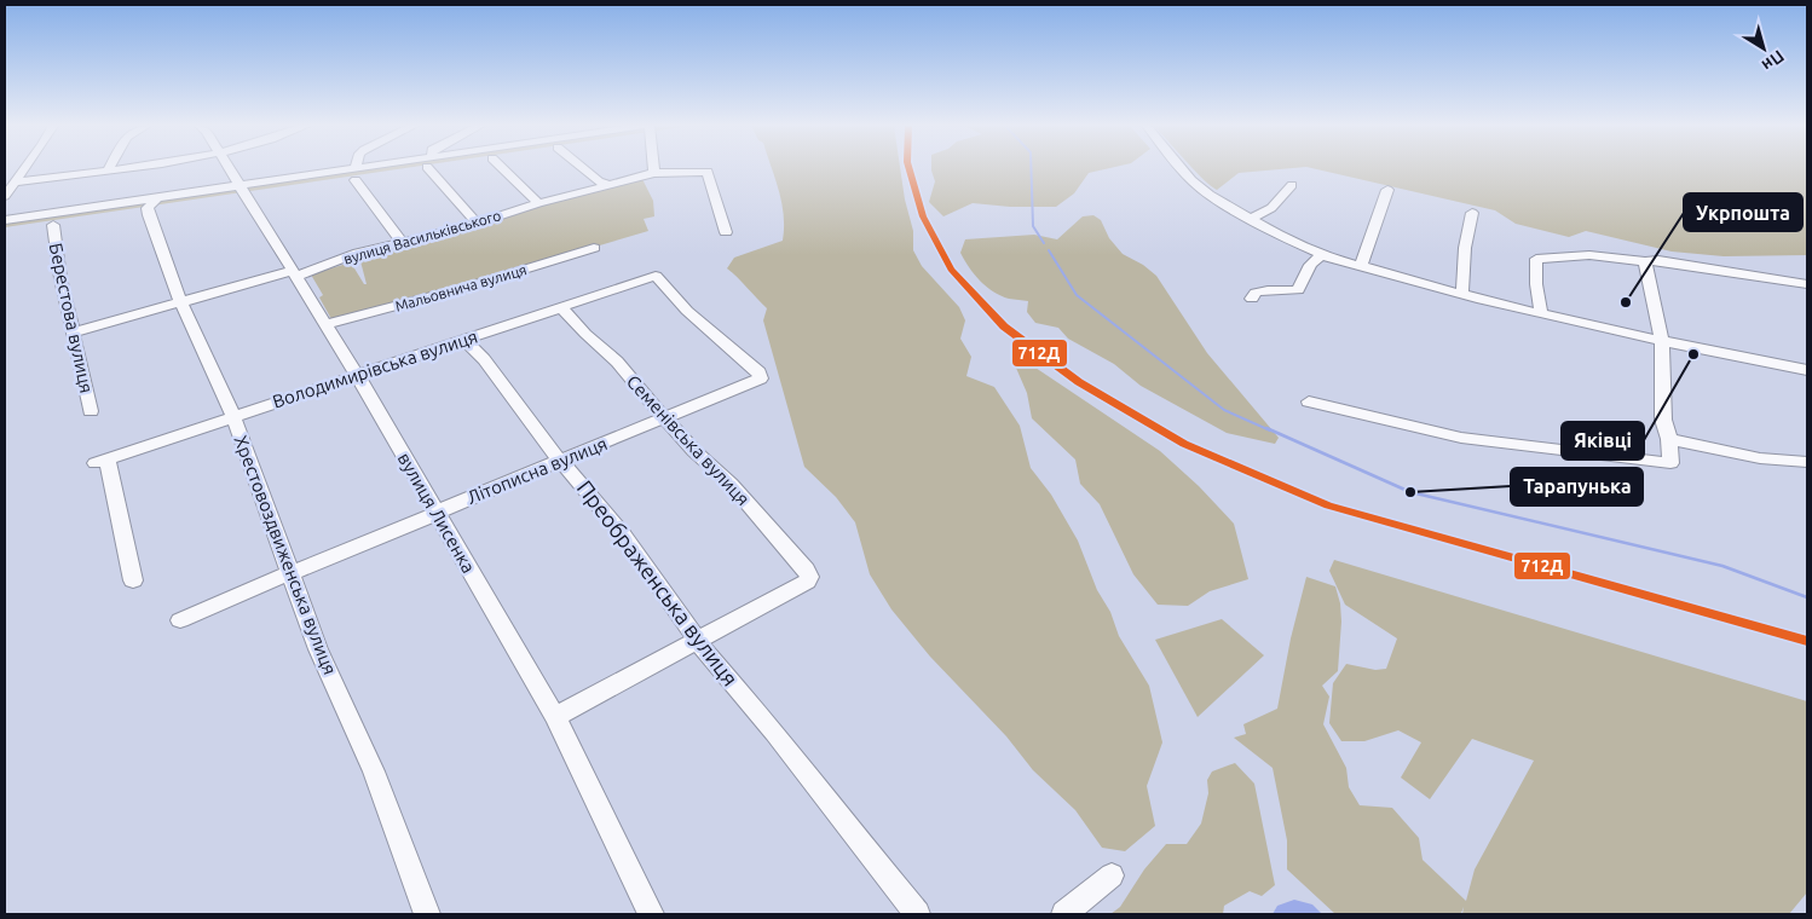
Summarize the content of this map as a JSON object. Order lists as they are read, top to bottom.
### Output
{
  "streets": {
    "street": [
      "вулиця Васильківського",
      "Мальовнича вулиця",
      "Берестова вулиця",
      "Володимирівська вулиця",
      "Семенівська вулиця",
      "Літописна вулиця",
      "вулиця Лисенка",
      "Хрестовоздвиженська вулиця",
      "Преображенська вулиця"
    ]
  },
  "crossings": [
    ["вулиця Васильківського", "Берестова вулиця"],
    ["вулиця Васильківського", "вулиця Лисенка"],
    ["вулиця Васильківського", "Хрестовоздвиженська вулиця"],
    ["Мальовнича вулиця", "вулиця Лисенка"],
    ["Володимирівська вулиця", "Семенівська вулиця"],
    ["Володимирівська вулиця", "Літописна вулиця"],
    ["Володимирівська вулиця", "вулиця Лисенка"],
    ["Володимирівська вулиця", "Хрестовоздвиженська вулиця"],
    ["Володимирівська вулиця", "Преображенська вулиця"],
    ["Семенівська вулиця", "Літописна вулиця"],
    ["Семенівська вулиця", "Преображенська вулиця"],
    ["Літописна вулиця", "вулиця Лисенка"],
    ["Літописна вулиця", "Хрестовоздвиженська вулиця"],
    ["Літописна вулиця", "Преображенська вулиця"]
  ],
  "places": ["Укрпошта", "Яківці", "Тарапунька"],
  "lines": ["transit line 712Д"],
  "north": "bottom right"
}
